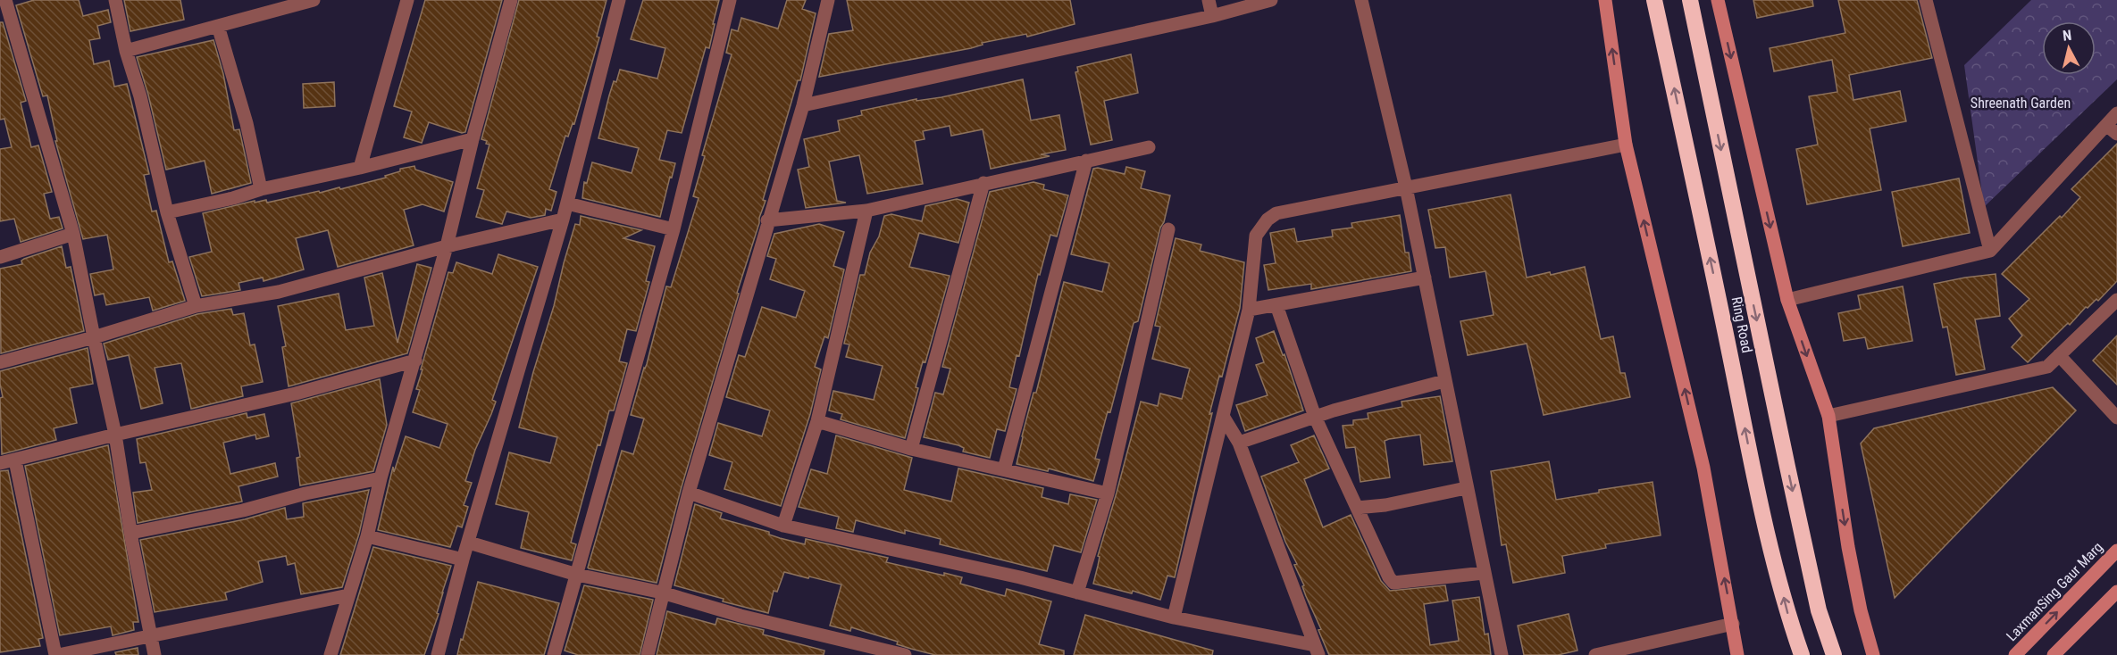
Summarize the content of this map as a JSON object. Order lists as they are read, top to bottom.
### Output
{
  "streets": {
    "highway": ["Ring Road"],
    "street": ["LaxmanSing Gaur Marg"]
  },
  "parks": ["Shreenath Garden"],
  "north": "top"
}
